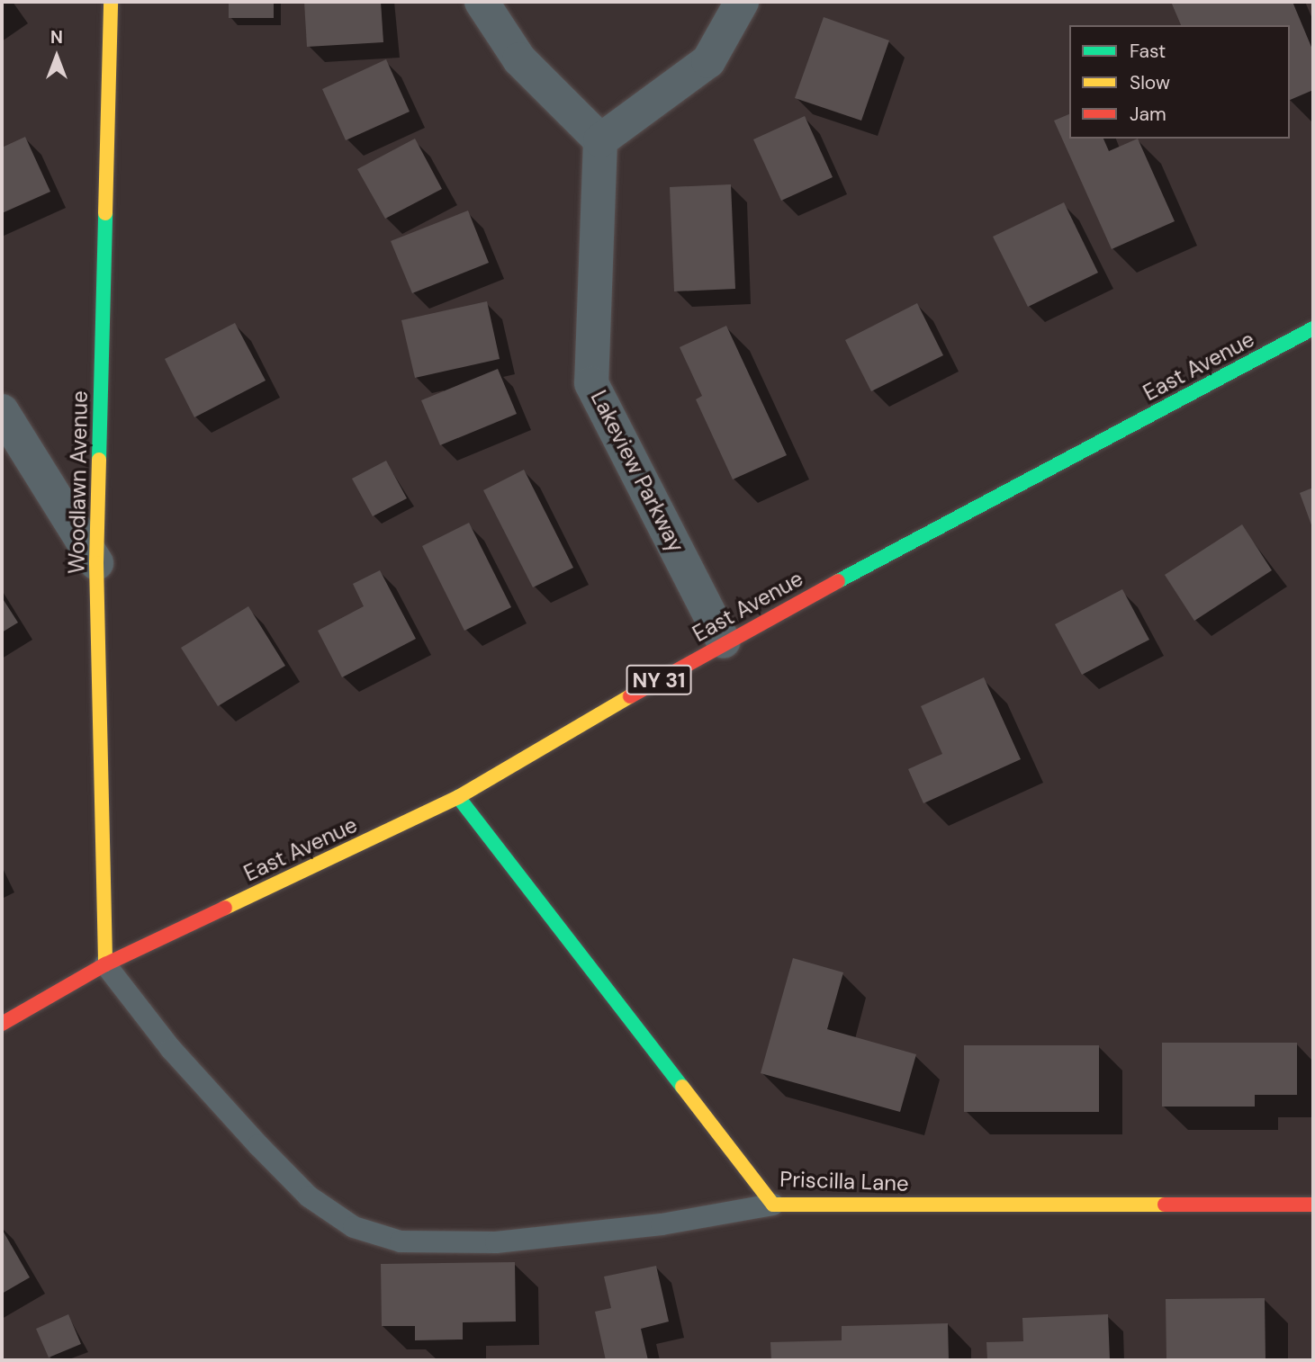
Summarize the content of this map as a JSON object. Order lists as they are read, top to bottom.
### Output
{
  "streets": {
    "main road": [
      "East Avenue",
      "Woodlawn Avenue",
      "NY 31",
      "Priscilla Lane"
    ],
    "street": ["Lakeview Parkway"]
  },
  "crossings": [
    ["East Avenue", "Lakeview Parkway"],
    ["East Avenue", "Woodlawn Avenue"],
    ["East Avenue", "Priscilla Lane"]
  ],
  "legend": ["Fast", "Slow", "Jam"],
  "north": "top"
}
